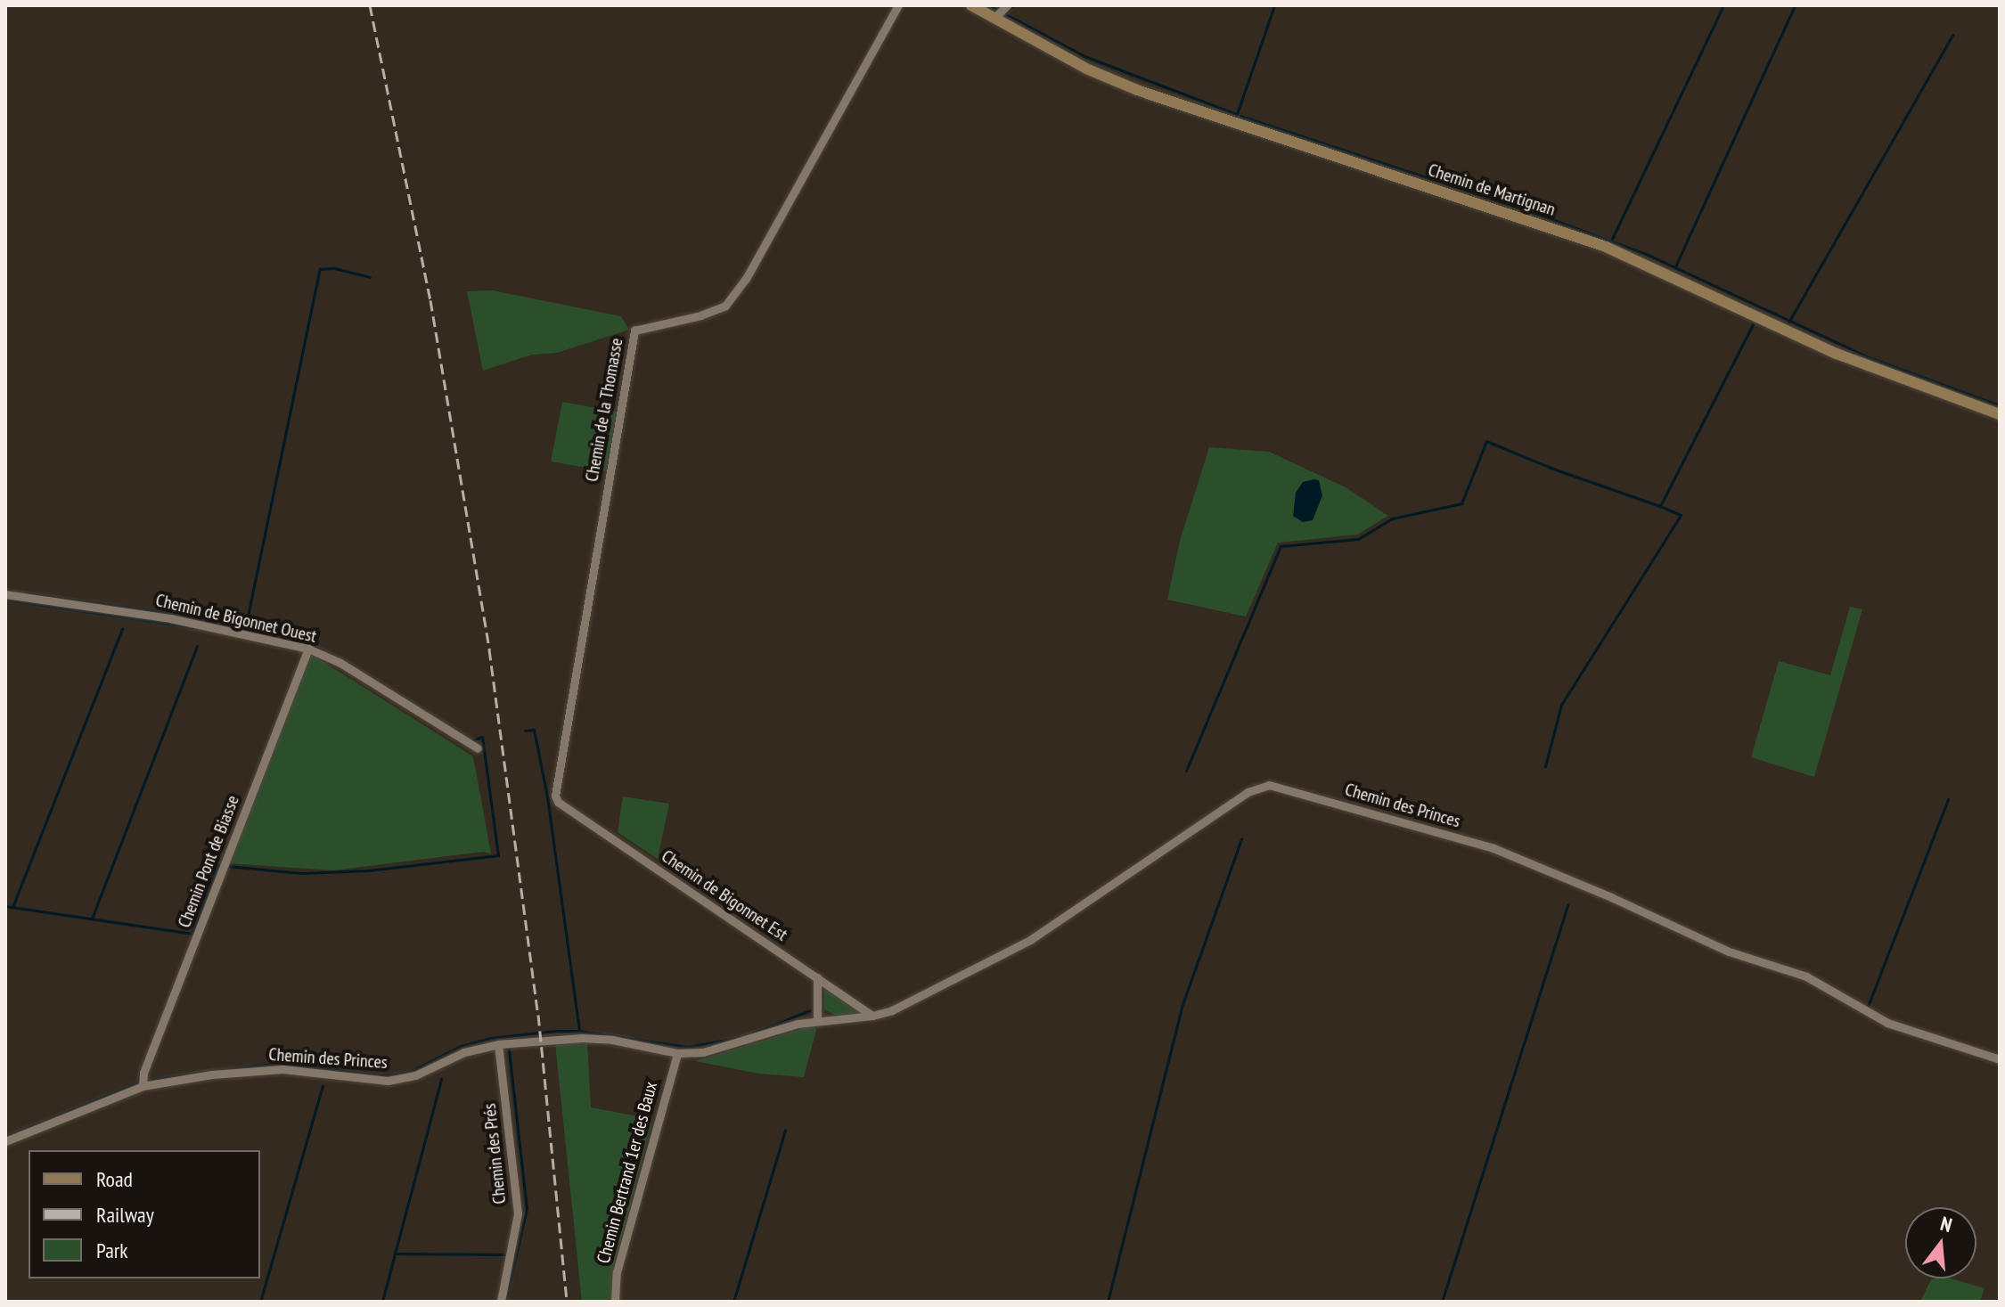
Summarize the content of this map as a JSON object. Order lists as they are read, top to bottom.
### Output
{
  "streets": {
    "main road": ["Chemin de Martignan"],
    "street": [
      "Chemin de la Thomasse",
      "Chemin de Bigonnet Ouest",
      "Chemin des Princes",
      "Chemin Pont de Biasse",
      "Chemin de Bigonnet Est",
      "Chemin des Prés",
      "Chemin Bertrand 1er des Baux"
    ]
  },
  "crossings": [
    ["Chemin de la Thomasse", "Chemin de Bigonnet Est"],
    ["Chemin de Bigonnet Ouest", "Chemin Pont de Biasse"],
    ["Chemin des Princes", "Chemin Pont de Biasse"],
    ["Chemin des Princes", "Chemin de Bigonnet Est"],
    ["Chemin des Princes", "Chemin des Prés"],
    ["Chemin des Princes", "Chemin Bertrand 1er des Baux"]
  ],
  "legend": ["Road", "Railway", "Park"],
  "north": "top"
}
